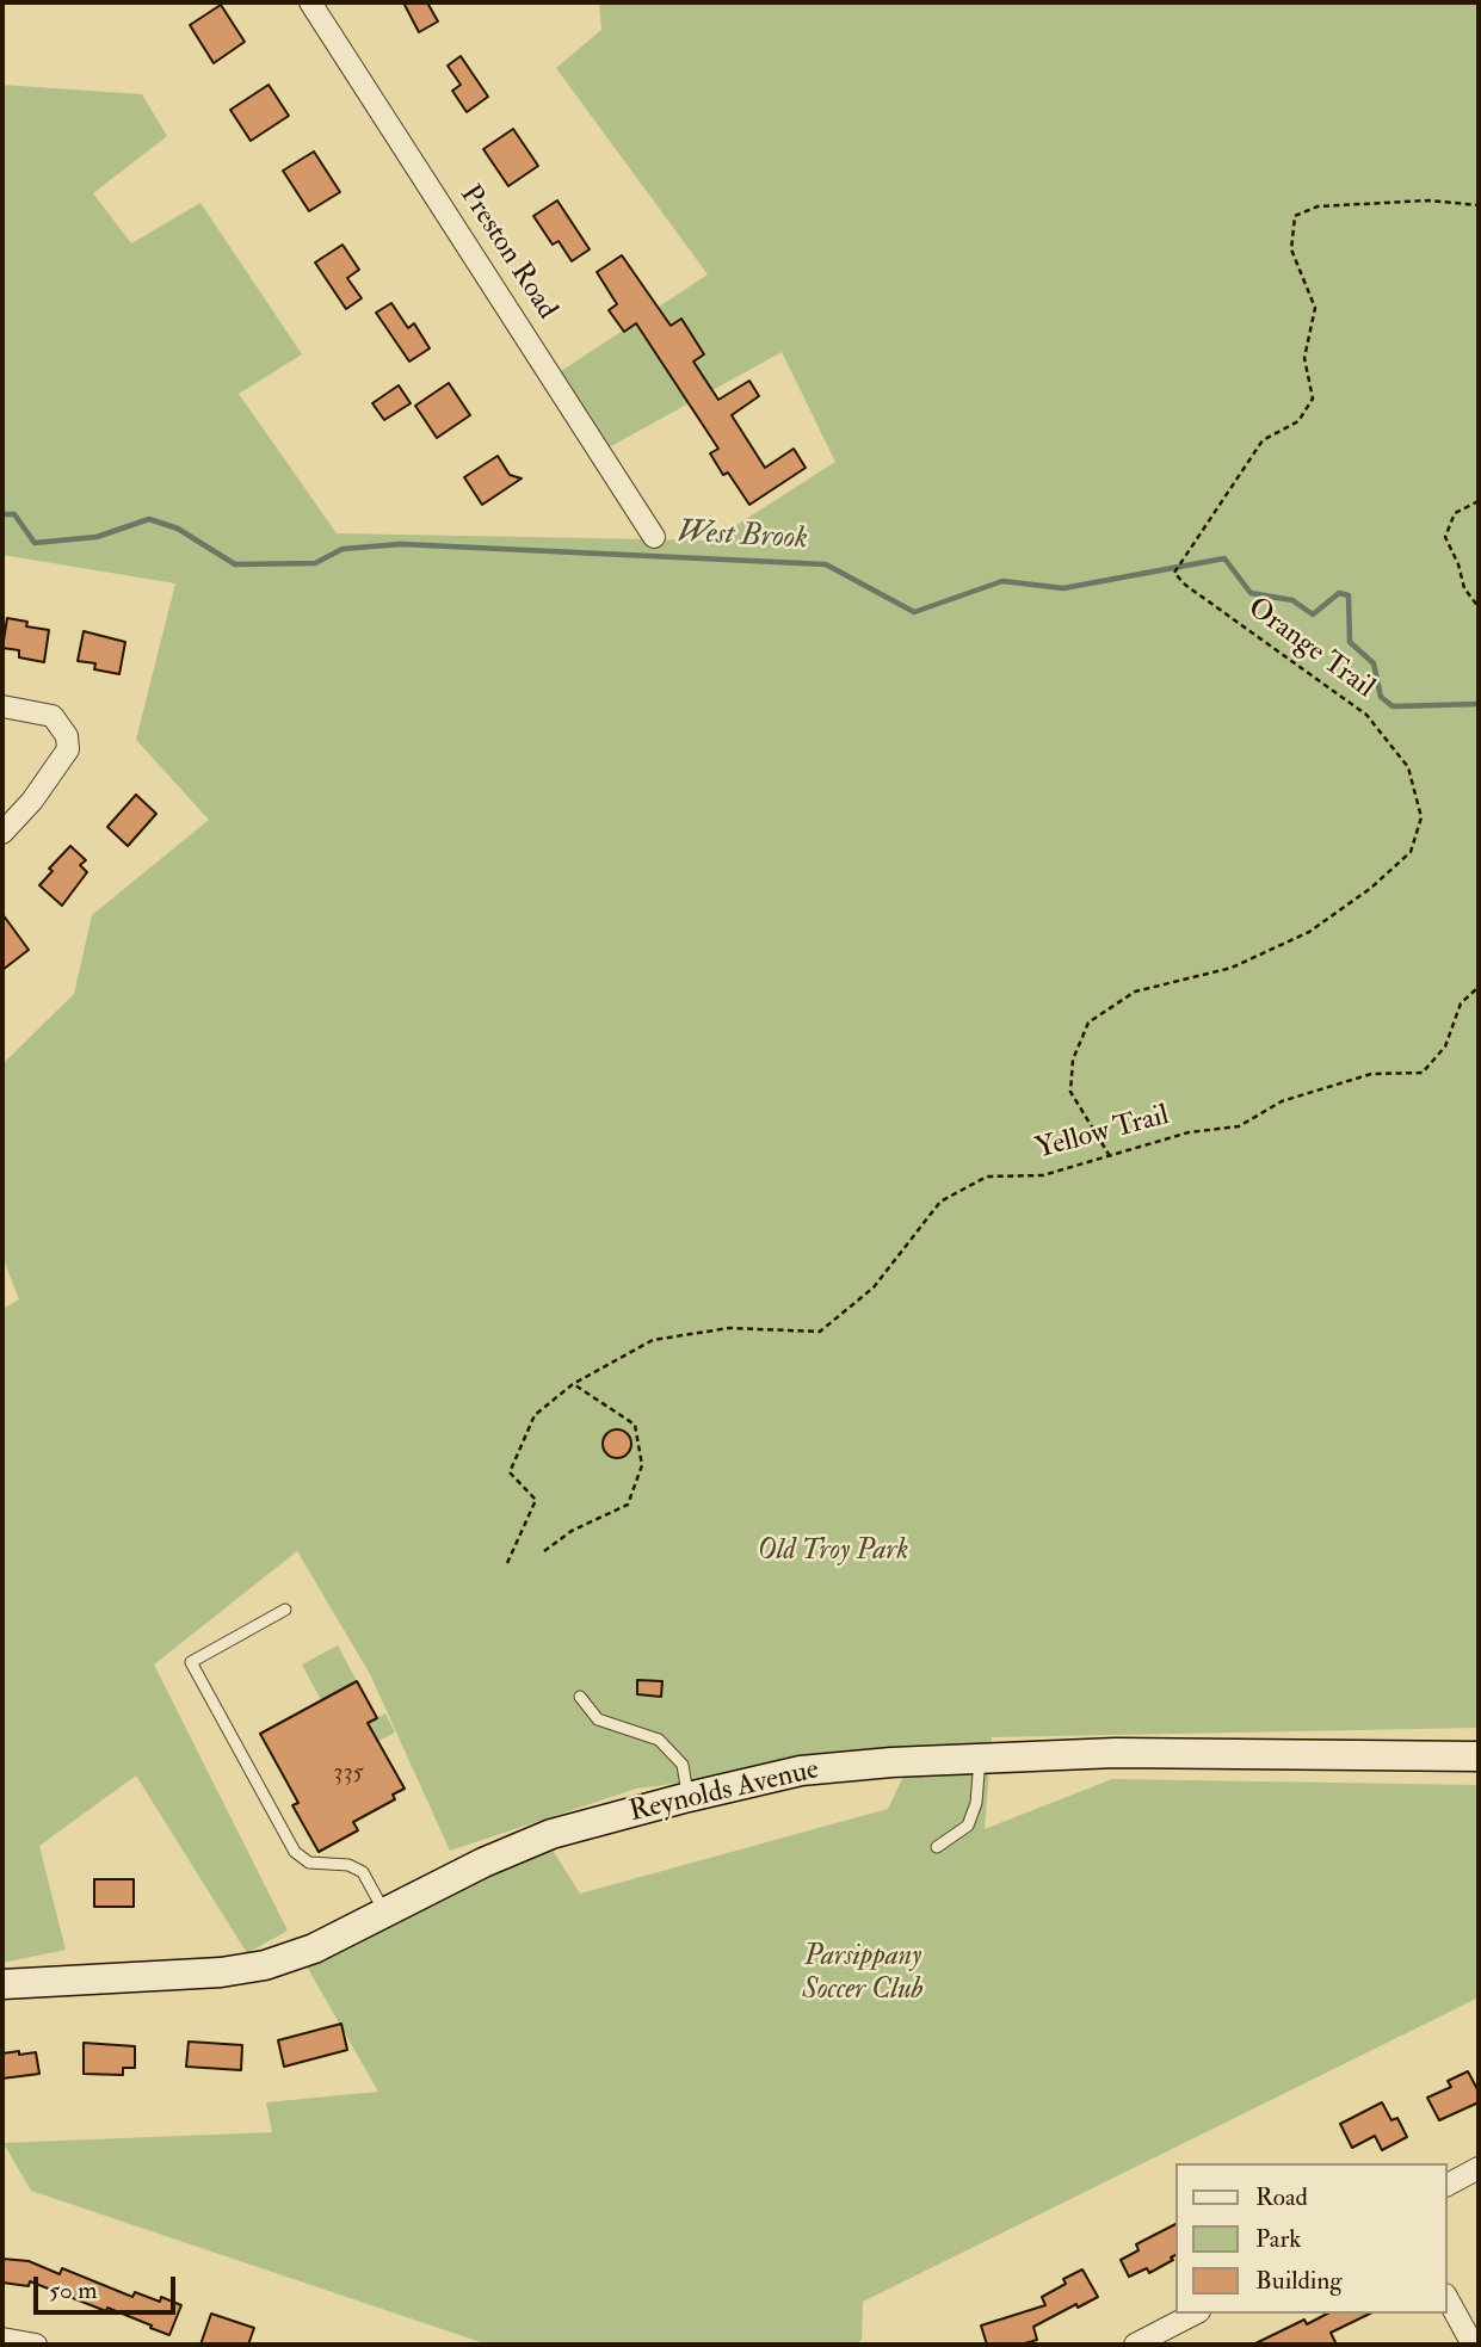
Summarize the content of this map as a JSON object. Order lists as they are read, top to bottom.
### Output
{
  "streets": {
    "street": ["Preston Road", "Reynolds Avenue"],
    "path": ["Orange Trail", "Yellow Trail"]
  },
  "crossings": [
    ["Orange Trail", "Yellow Trail"]
  ],
  "water": ["West Brook"],
  "parks": ["Old Troy Park", "Parsippany Soccer Club"],
  "house_numbers": ["335"],
  "legend": ["Road", "Park", "Building"],
  "scale_bar": "50 m"
}
